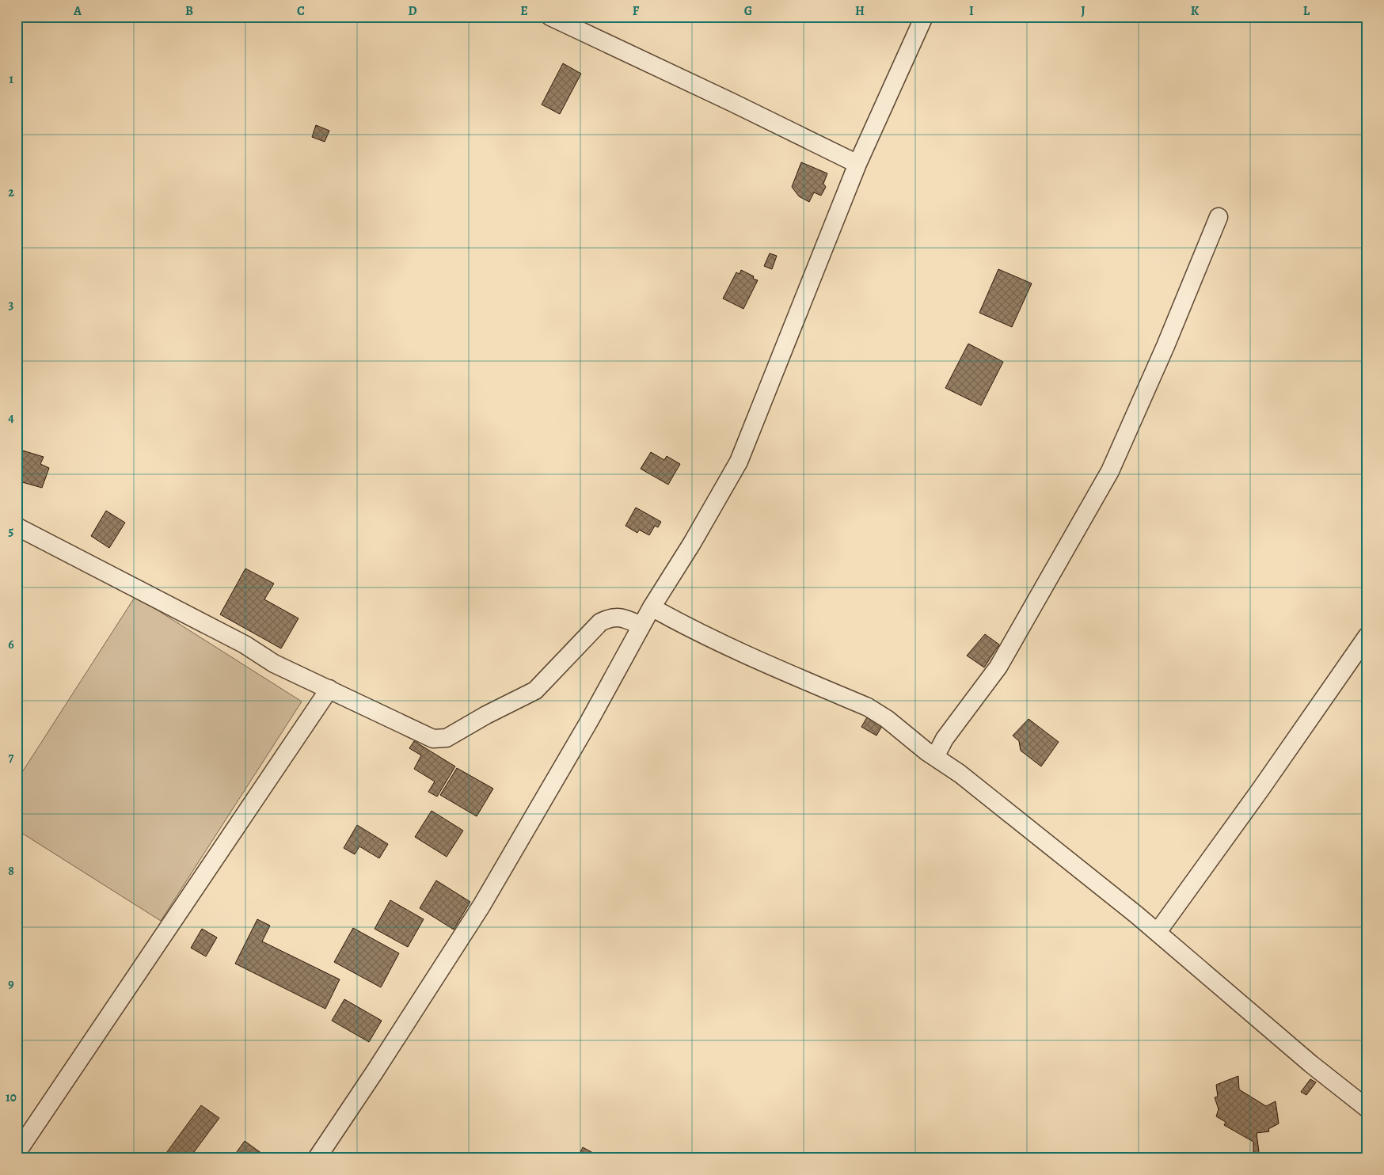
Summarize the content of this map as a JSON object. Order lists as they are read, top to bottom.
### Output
{
  "grid": {
    "columns": [
      "A",
      "B",
      "C",
      "D",
      "E",
      "F",
      "G",
      "H",
      "I",
      "J",
      "K",
      "L"
    ],
    "rows": [
      "1",
      "2",
      "3",
      "4",
      "5",
      "6",
      "7",
      "8",
      "9",
      "10"
    ]
  }
}
